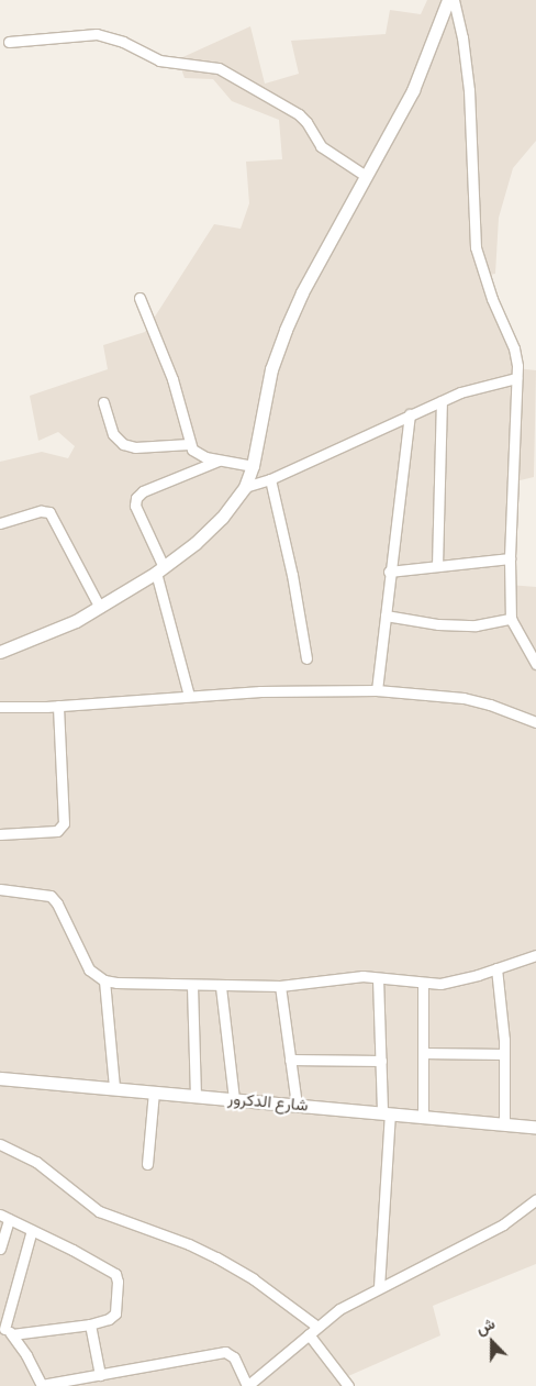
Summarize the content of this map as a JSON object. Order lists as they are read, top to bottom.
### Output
{
  "streets": {
    "street": ["شارع الدكرور"]
  },
  "north": "top"
}
